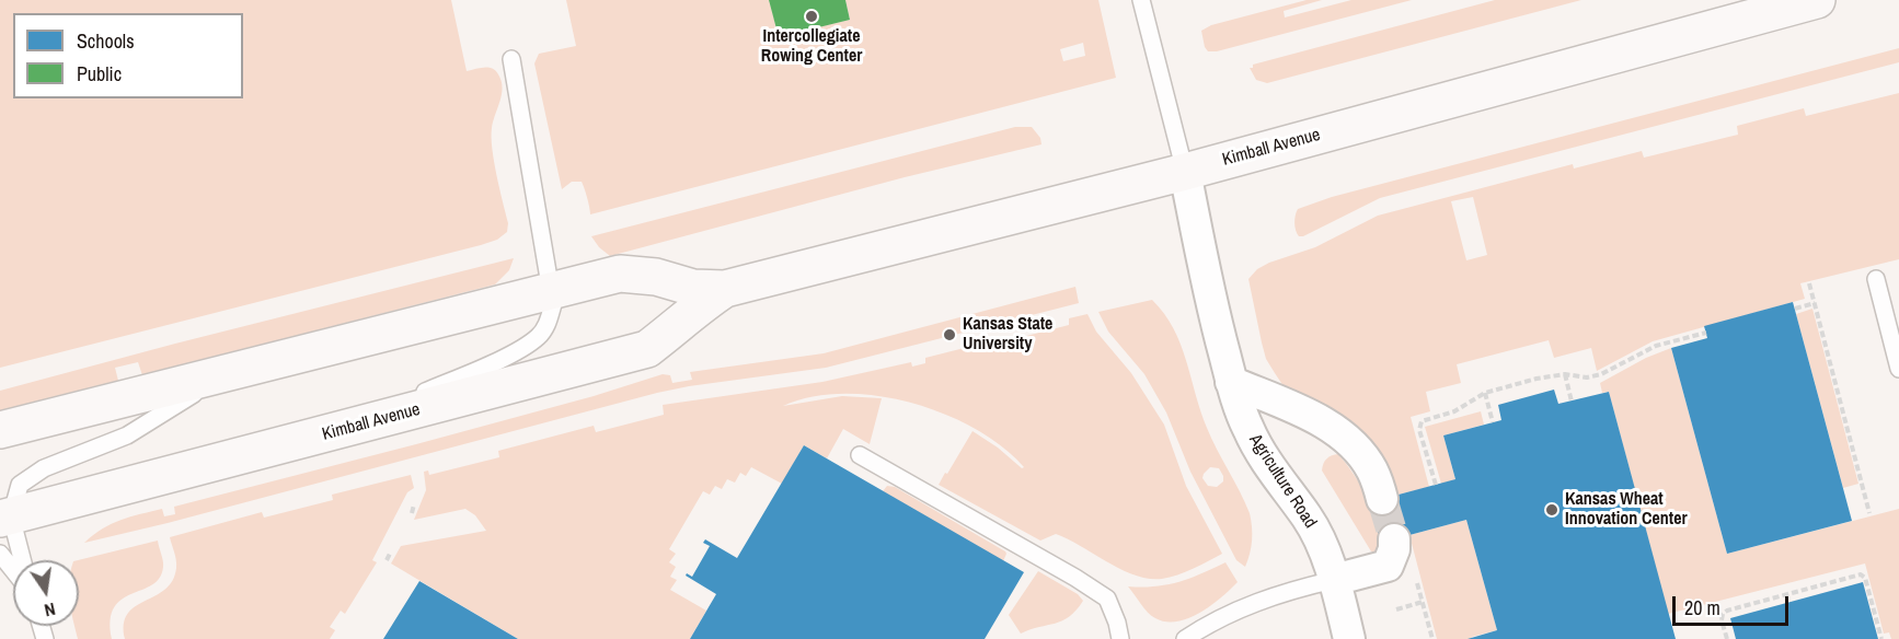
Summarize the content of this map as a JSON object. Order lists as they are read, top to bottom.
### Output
{
  "streets": {
    "main road": ["Kimball Avenue"],
    "street": ["Agriculture Road"]
  },
  "crossings": [
    ["Kimball Avenue", "Agriculture Road"]
  ],
  "places": ["Intercollegiate Rowing Center", "Kansas State University", "Kansas Wheat Innovation Center"],
  "legend": ["Schools", "Public"],
  "scale_bar": "20 m",
  "north": "bottom"
}
